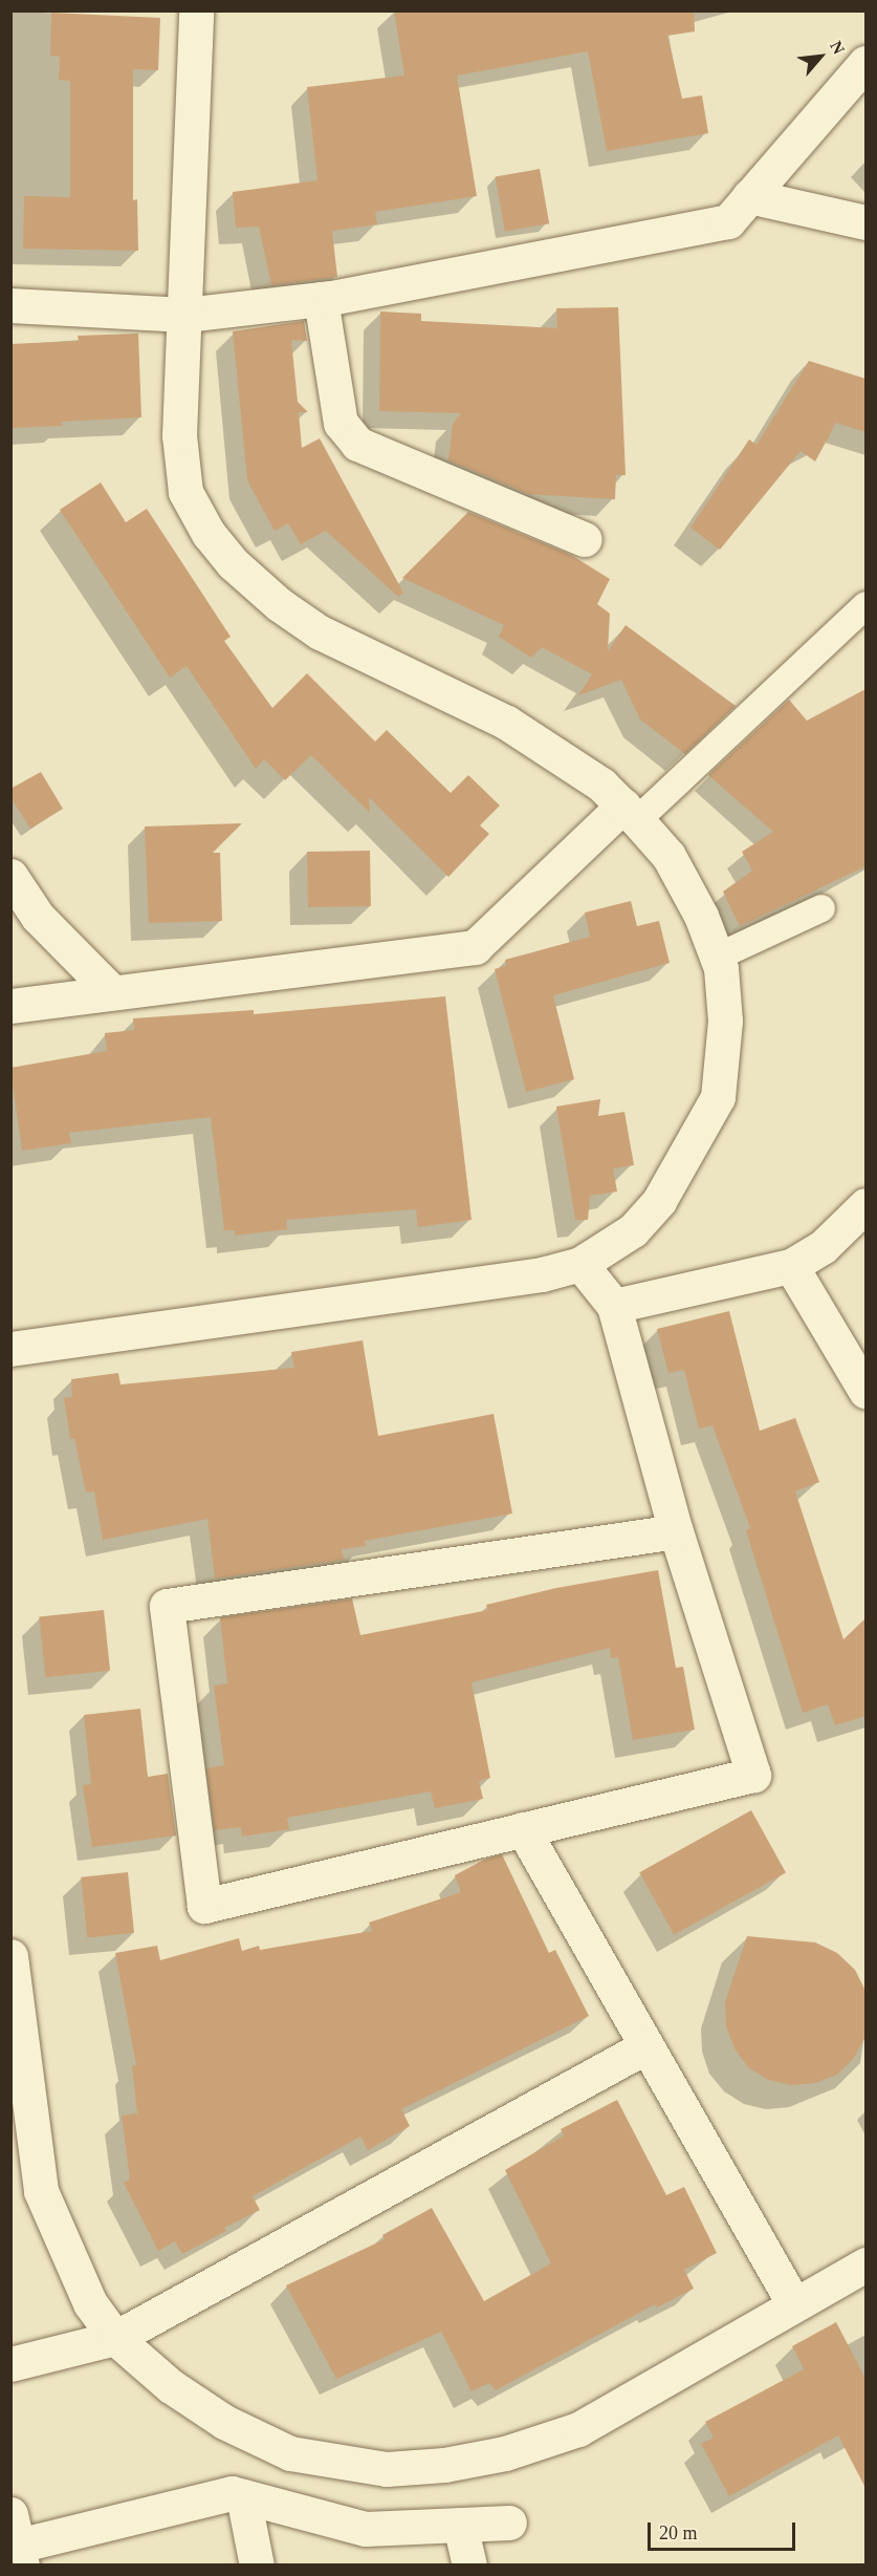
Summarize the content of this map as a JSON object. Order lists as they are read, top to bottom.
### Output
{
  "scale_bar": "20 m",
  "north": "top right"
}
